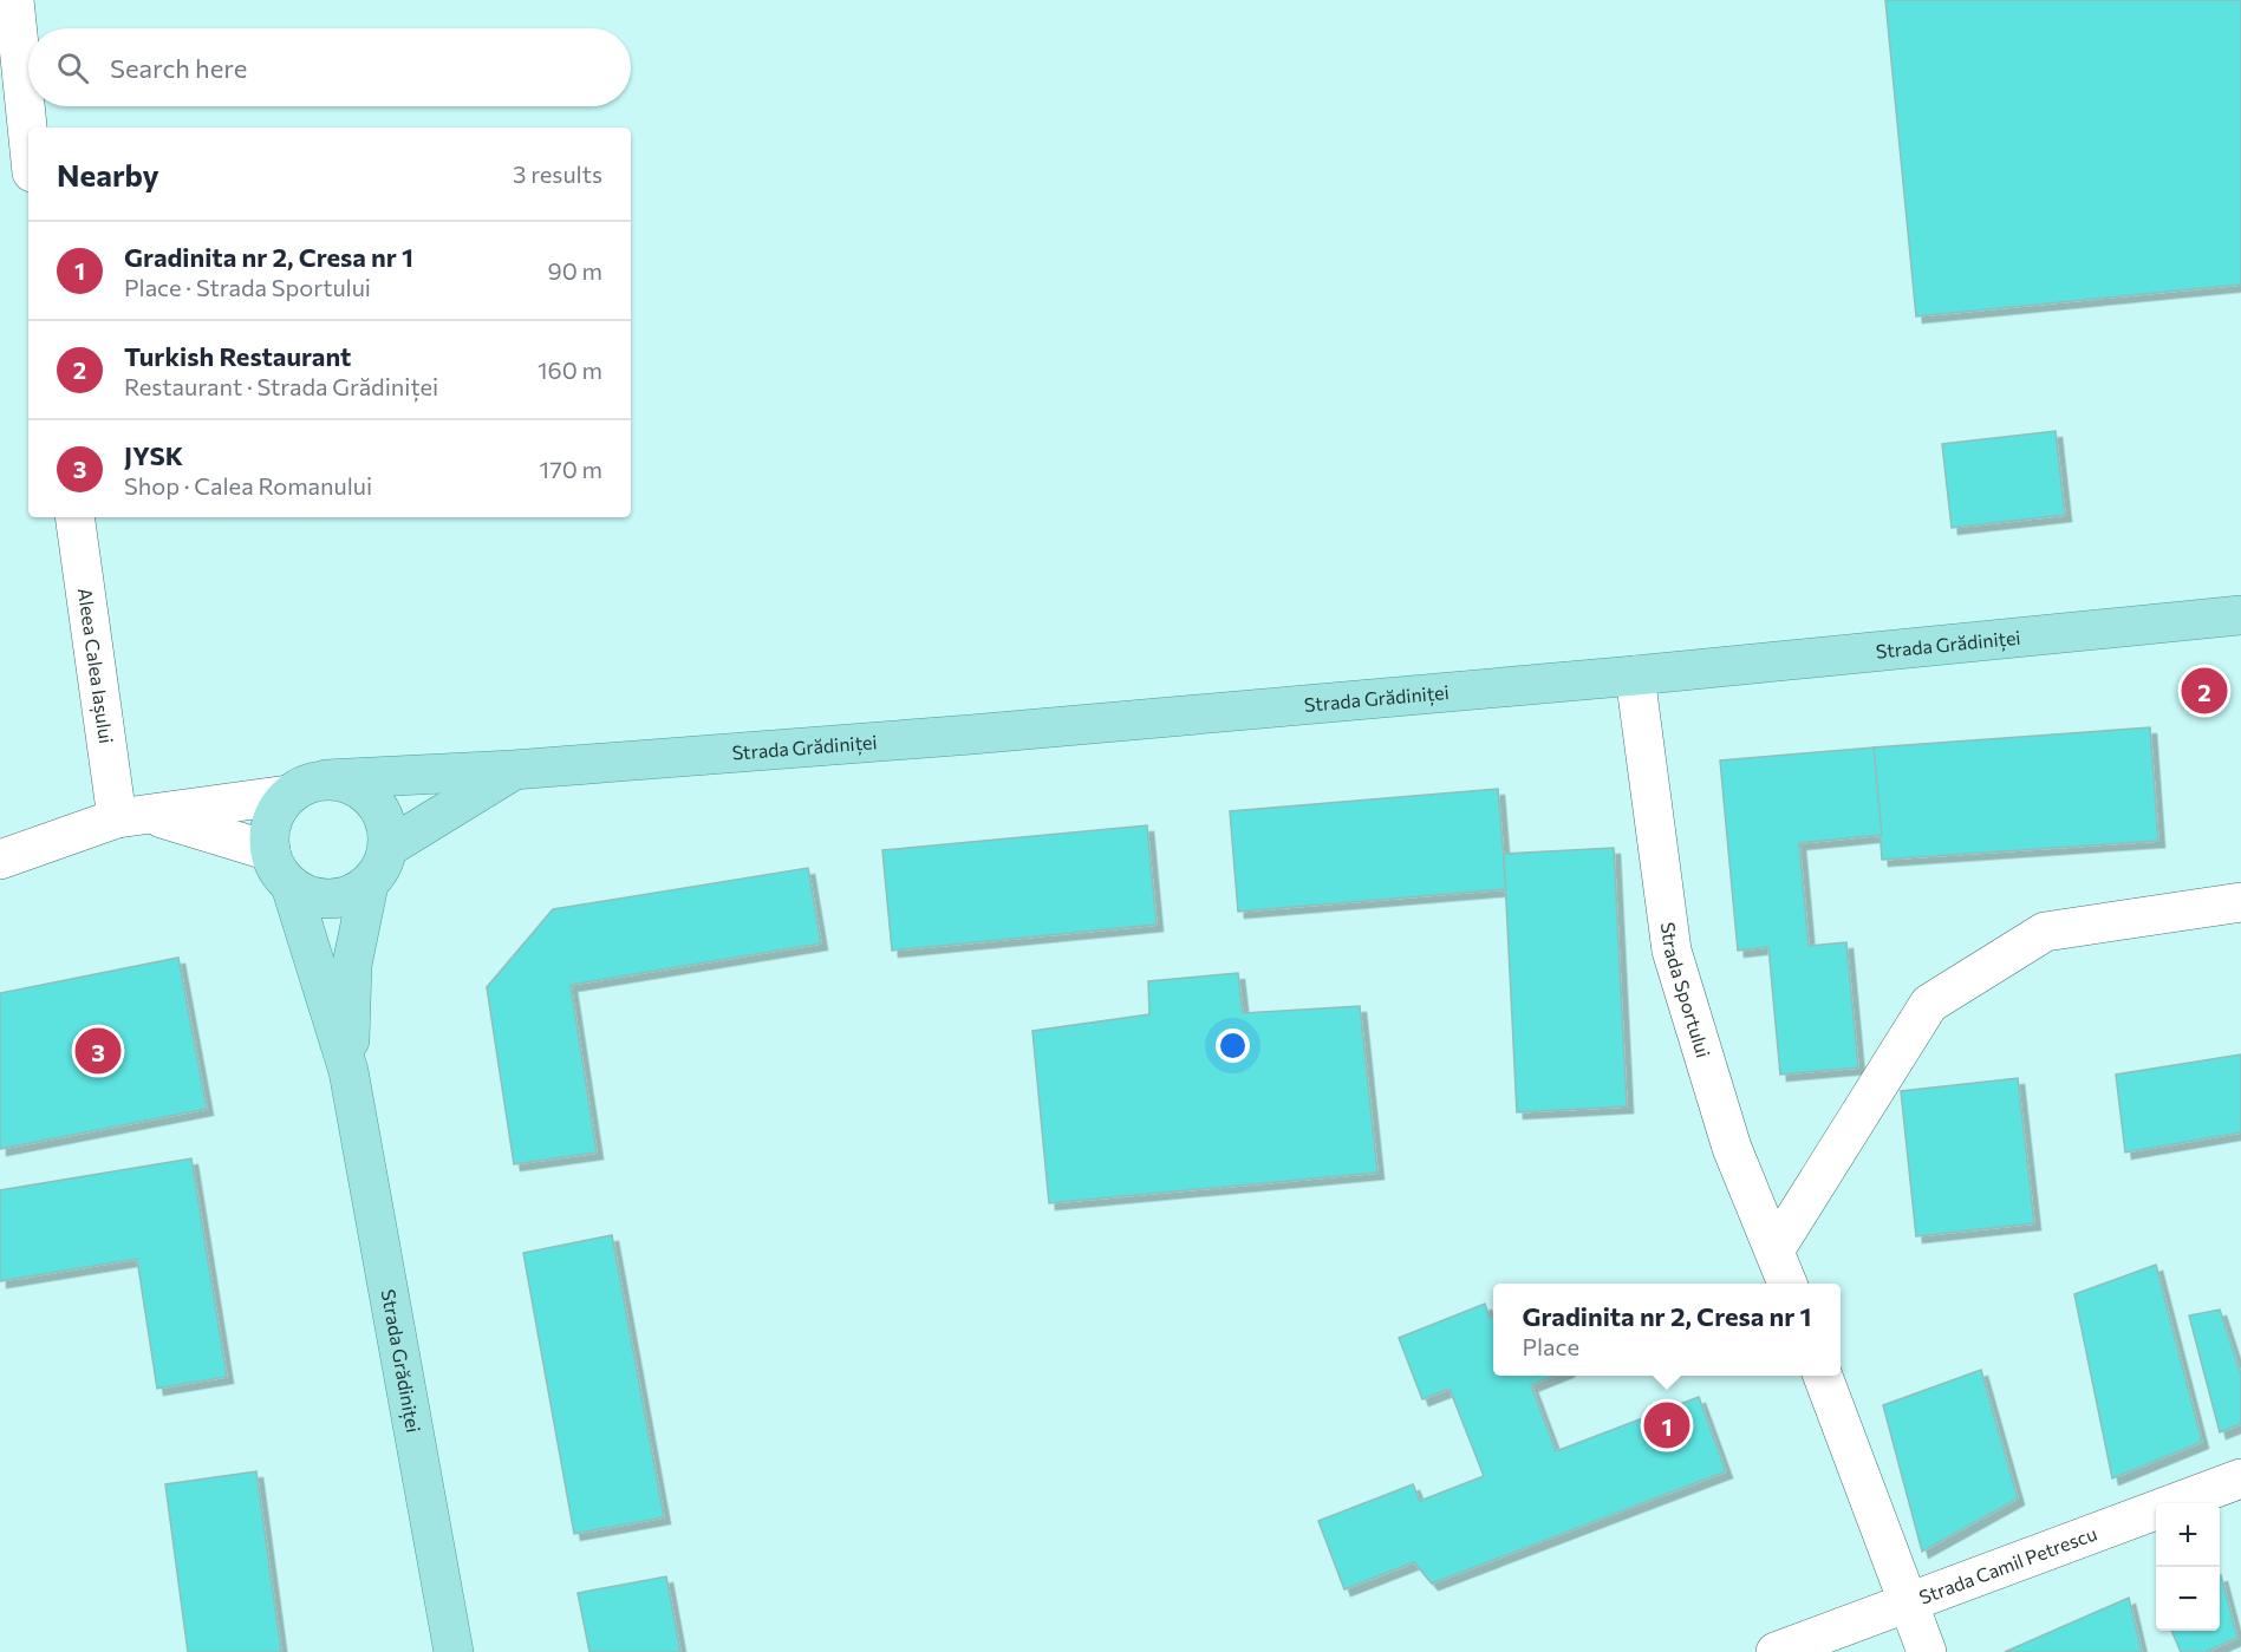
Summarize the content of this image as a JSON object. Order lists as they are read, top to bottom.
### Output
{
  "streets": {
    "main road": ["Strada Grădiniței"],
    "street": ["Aleea Calea Iașului", "Strada Sportului", "Strada Camil Petrescu"]
  },
  "crossings": [
    ["Strada Grădiniței", "Strada Sportului"]
  ],
  "page": {
    "search": "Search here",
    "heading": ["Nearby", "3 results"],
    "list": [
      {
        "mark": "1",
        "name": "Gradinita nr 2, Cresa nr 1",
        "note": "Place · Strada Sportului",
        "value": "90 m"
      },
      {
        "mark": "2",
        "name": "Turkish Restaurant",
        "note": "Restaurant · Strada Grădiniței",
        "value": "160 m"
      },
      {
        "mark": "3",
        "name": "JYSK",
        "note": "Shop · Calea Romanului",
        "value": "170 m"
      }
    ],
    "pins": ["2", "3", "1"],
    "popup": ["Gradinita nr 2, Cresa nr 1", "Place"],
    "map_buttons": ["+", "−"]
  }
}
